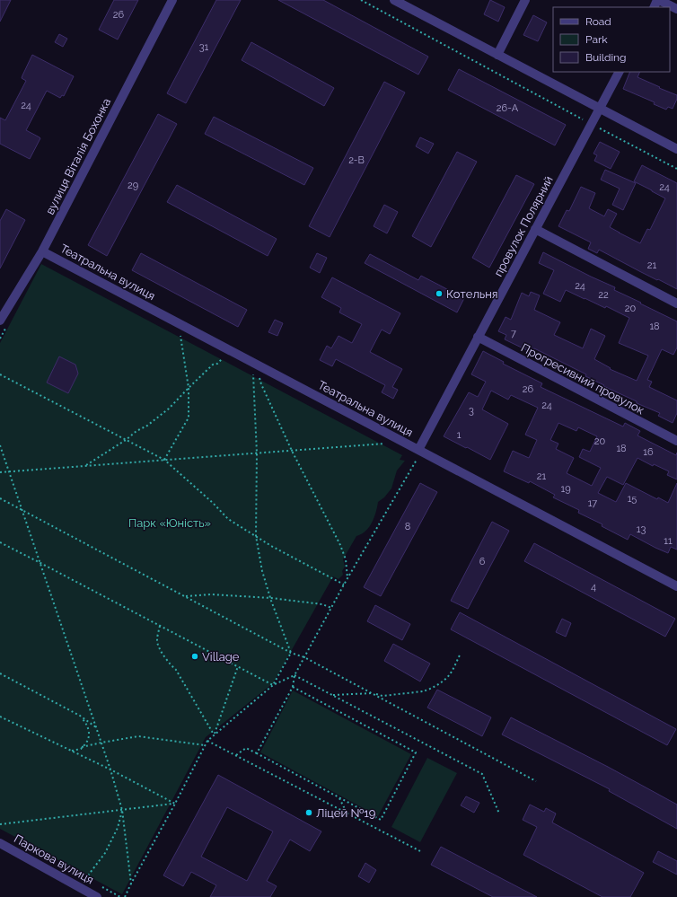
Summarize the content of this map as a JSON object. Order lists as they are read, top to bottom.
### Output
{
  "streets": {
    "street": [
      "вулиця Віталія Бохонка",
      "провулок Полярний",
      "Театральна вулиця",
      "Прогресивний провулок",
      "Паркова вулиця"
    ]
  },
  "crossings": [
    ["вулиця Віталія Бохонка", "Театральна вулиця"],
    ["провулок Полярний", "Театральна вулиця"],
    ["провулок Полярний", "Прогресивний провулок"]
  ],
  "parks": ["Парк «Юність»"],
  "places": ["Котельня", "Village", "Ліцей №19"],
  "house_numbers": [
    "26",
    "31",
    "24",
    "26-А",
    "2-В",
    "29",
    "24",
    "21",
    "24",
    "22",
    "20",
    "18",
    "7",
    "26",
    "24",
    "3",
    "1",
    "20",
    "18",
    "16",
    "21",
    "19",
    "15",
    "17",
    "8",
    "13",
    "11",
    "6",
    "4"
  ],
  "legend": ["Road", "Park", "Building"]
}
